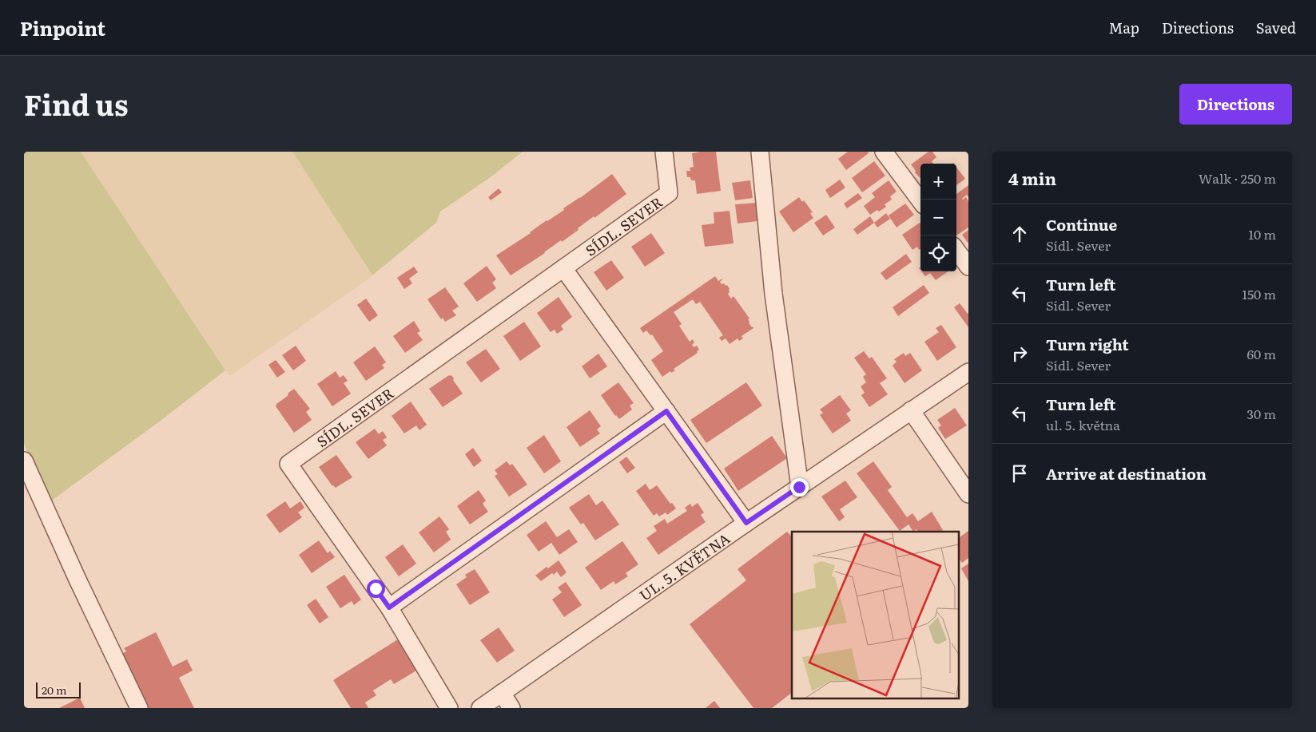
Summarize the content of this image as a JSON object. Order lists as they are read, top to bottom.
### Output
{
  "streets": {
    "street": ["SÍDL. SEVER", "UL. 5. KVĚTNA"]
  },
  "scale_bar": "20 m",
  "page": {
    "header": "Pinpoint",
    "nav": ["Map", "Directions", "Saved"],
    "title": "Find us",
    "buttons": "Directions",
    "heading": ["4 min", "Walk · 250 m"],
    "map_buttons": ["+", "−"],
    "list": [
      ["Continue", "Sídl. Sever", "10 m"],
      ["Turn left", "Sídl. Sever", "150 m"],
      ["Turn right", "Sídl. Sever", "60 m"],
      ["Turn left", "ul. 5. května", "30 m"],
      "Arrive at destination"
    ],
    "scale": "20 m"
  }
}
